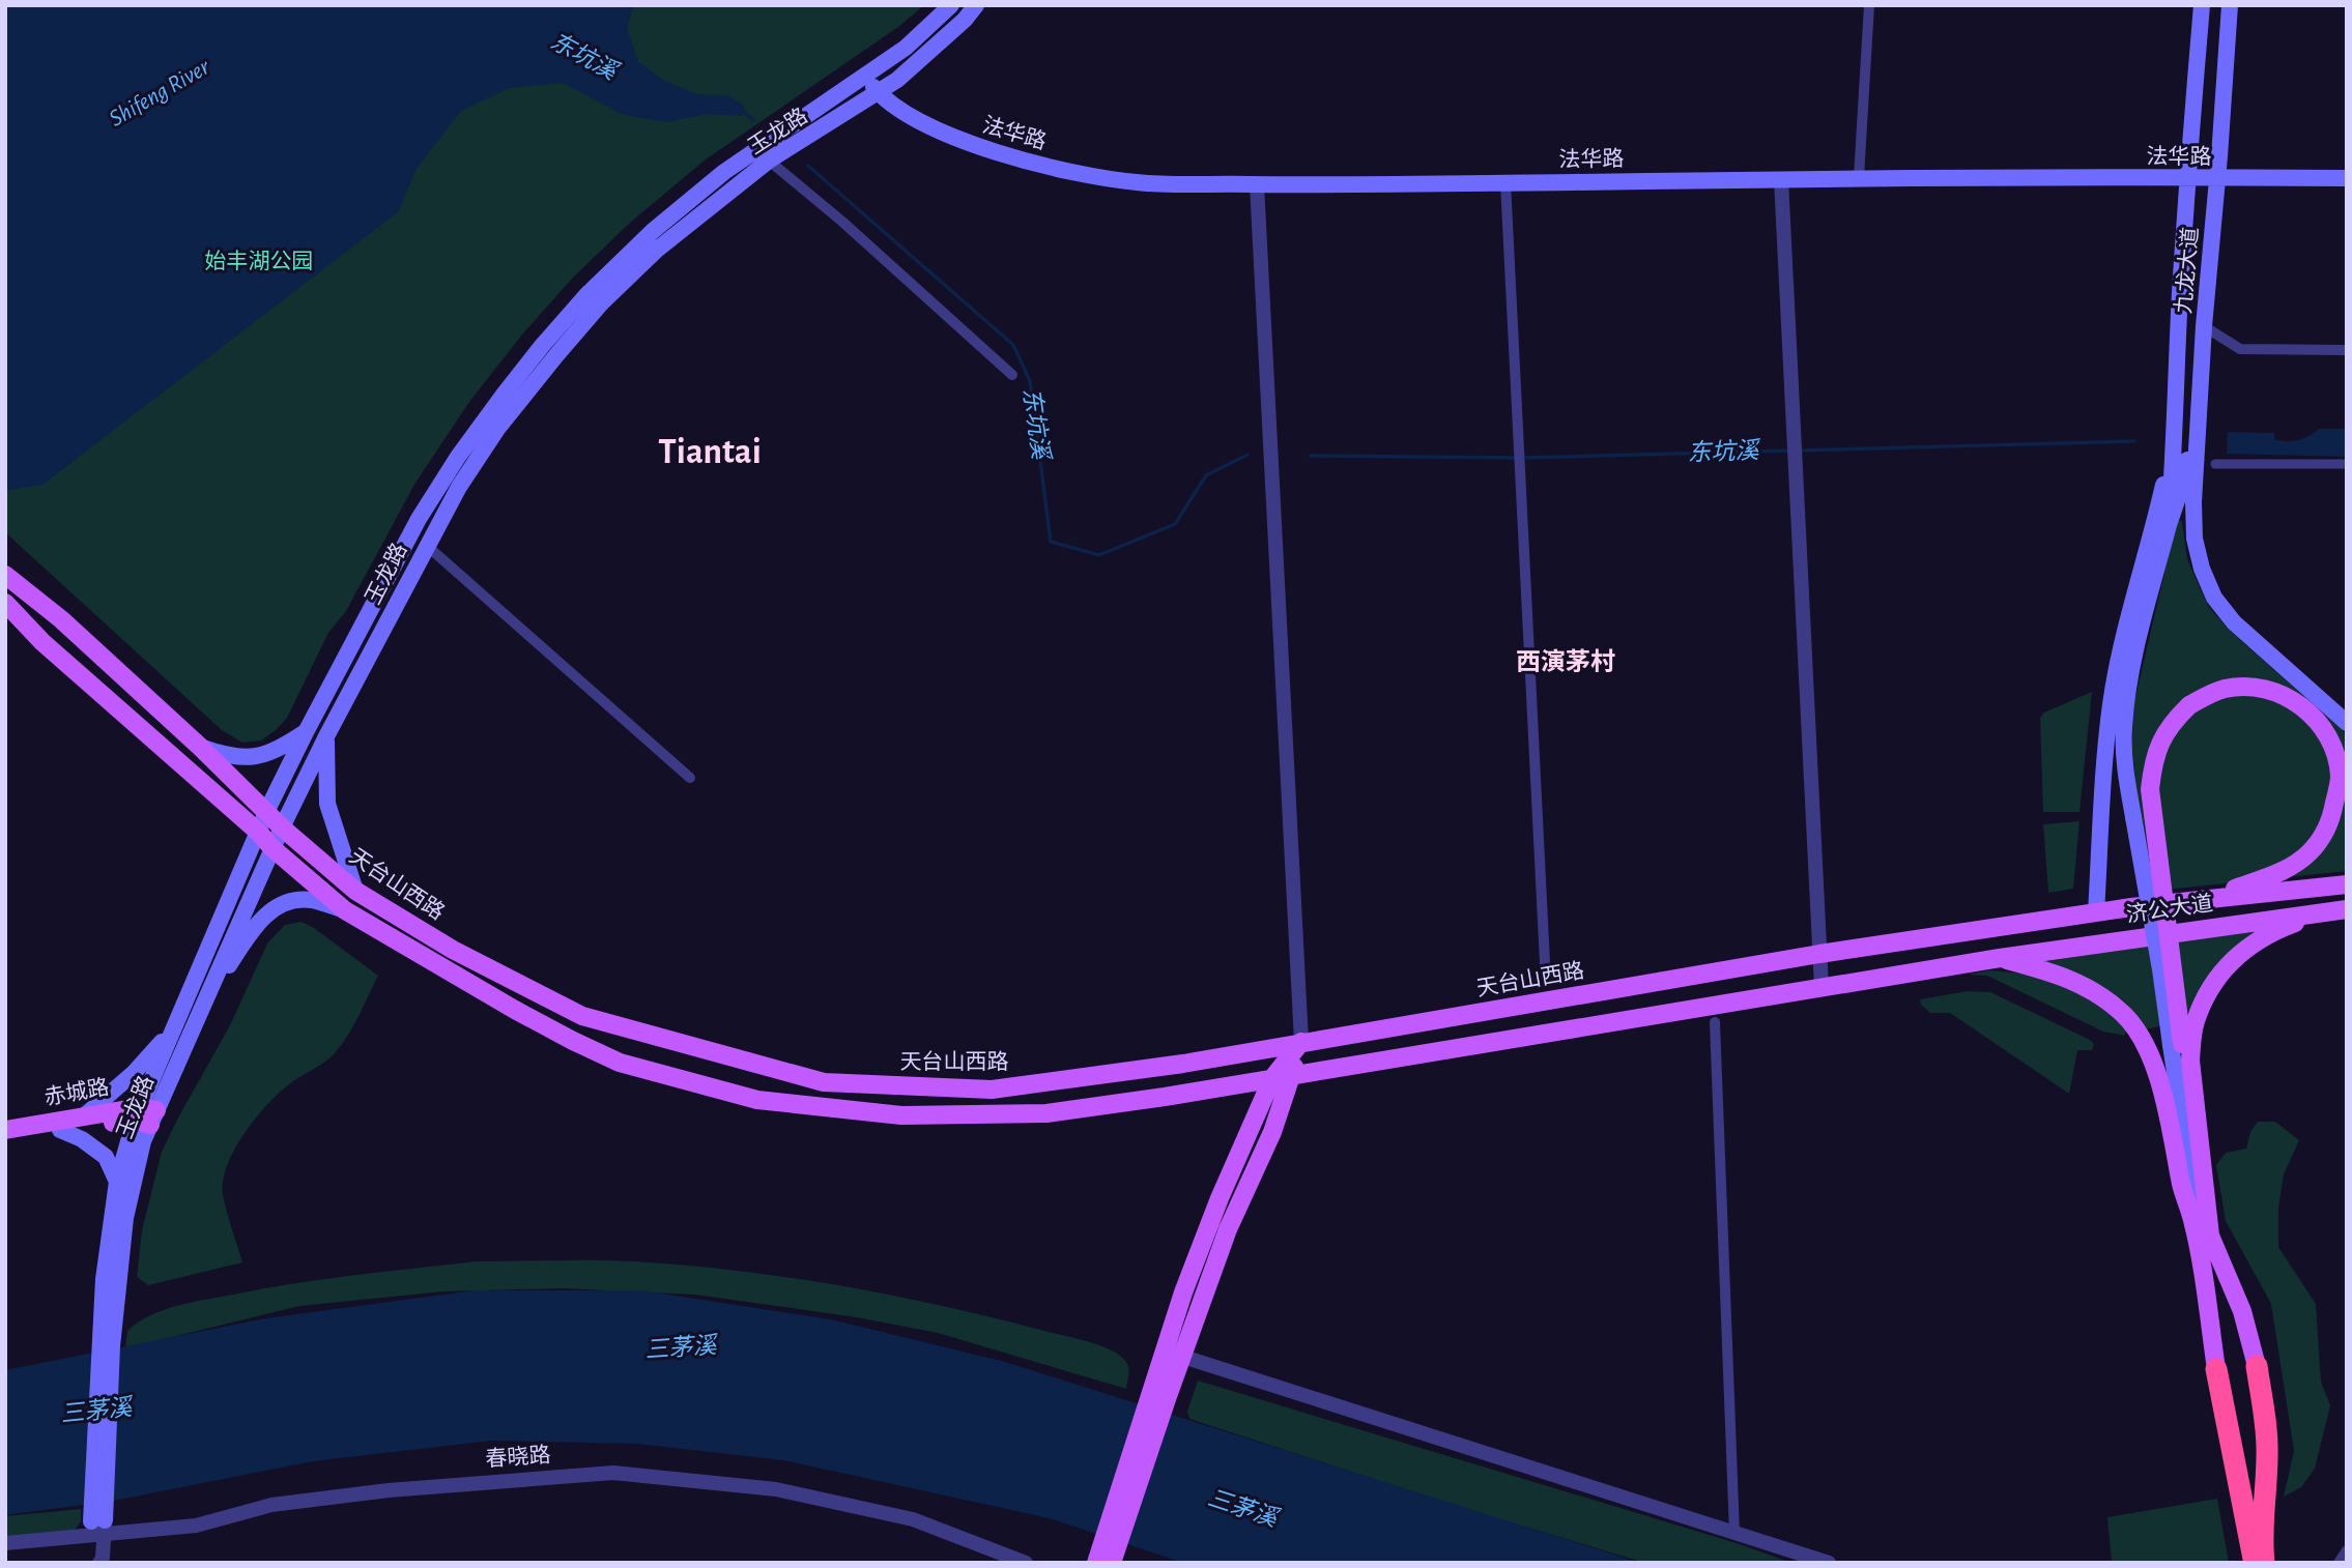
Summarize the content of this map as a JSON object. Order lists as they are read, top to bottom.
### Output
{
  "streets": {
    "main road": [
      "玉龙路",
      "法华路",
      "九龙大道",
      "天台山西路",
      "济公大道",
      "赤城路"
    ],
    "street": ["春晓路"]
  },
  "crossings": [
    ["玉龙路", "法华路"],
    ["玉龙路", "天台山西路"],
    ["玉龙路", "赤城路"],
    ["法华路", "九龙大道"],
    ["天台山西路", "济公大道"]
  ],
  "districts": ["Tiantai", "西演茅村"],
  "water": ["东坑溪", "Shifeng River", "三茅溪"],
  "parks": ["始丰湖公园"]
}
